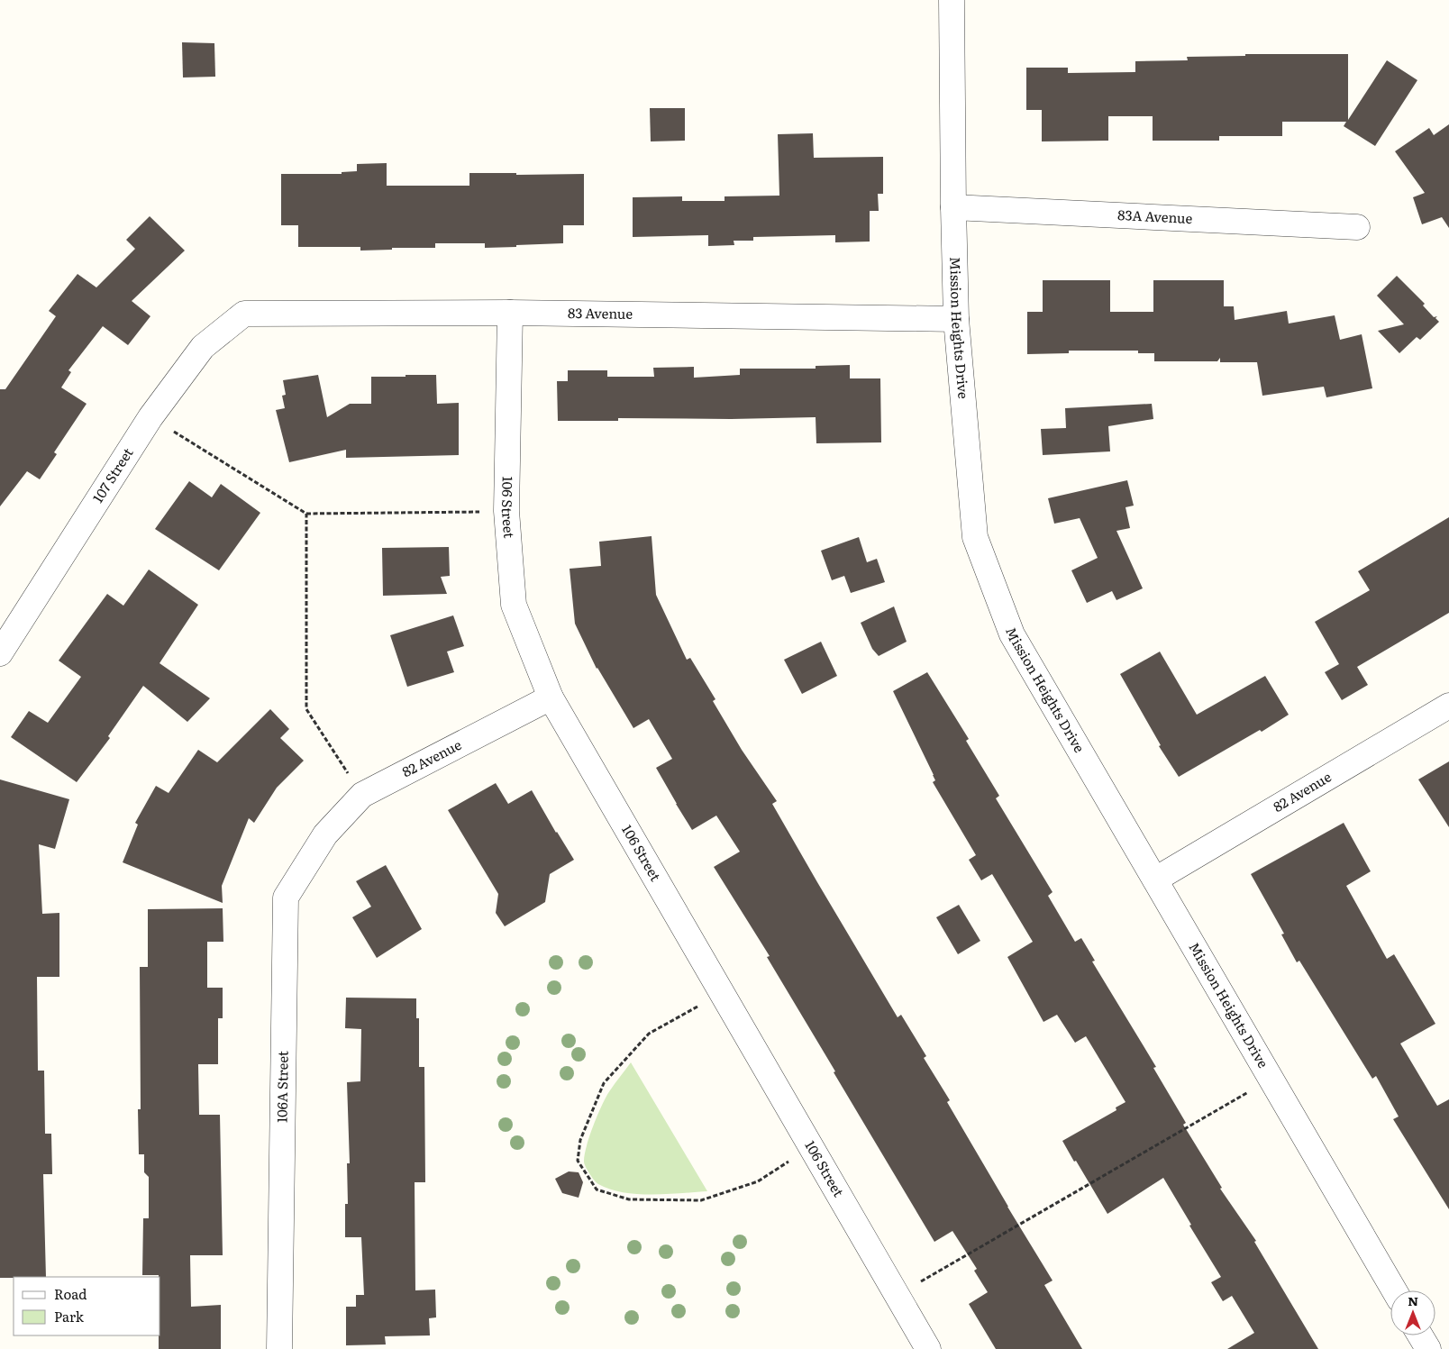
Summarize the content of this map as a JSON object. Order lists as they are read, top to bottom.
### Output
{
  "streets": {
    "street": [
      "83A Avenue",
      "83 Avenue",
      "Mission Heights Drive",
      "107 Street",
      "106 Street",
      "82 Avenue",
      "106A Street"
    ]
  },
  "crossings": [
    ["83A Avenue", "Mission Heights Drive"],
    ["83 Avenue", "Mission Heights Drive"],
    ["83 Avenue", "107 Street"],
    ["83 Avenue", "106 Street"],
    ["Mission Heights Drive", "82 Avenue"],
    ["106 Street", "82 Avenue"],
    ["82 Avenue", "106A Street"]
  ],
  "legend": ["Road", "Park"],
  "north": "top"
}
